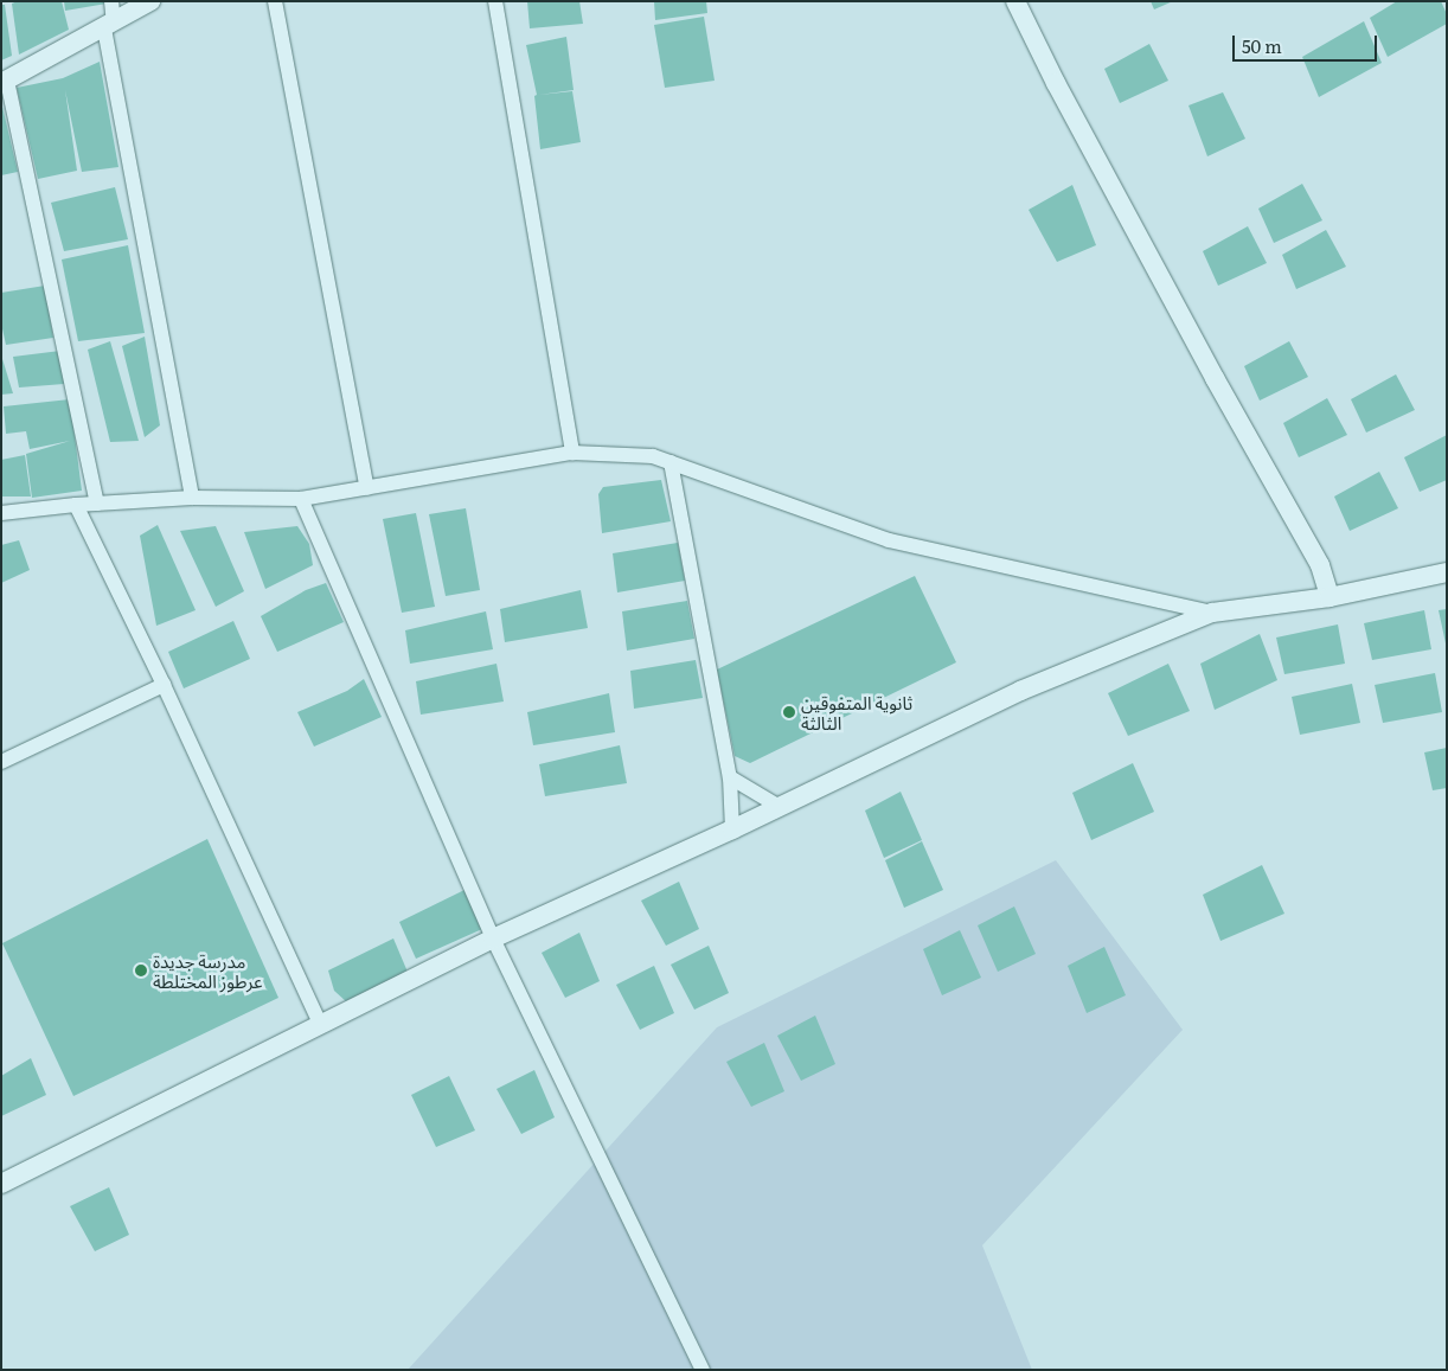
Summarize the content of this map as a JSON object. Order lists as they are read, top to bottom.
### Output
{
  "places": ["ثانوية المتفوقين الثالثة", "مدرسة جديدة عرطوز المختلطة"],
  "scale_bar": "50 m"
}
